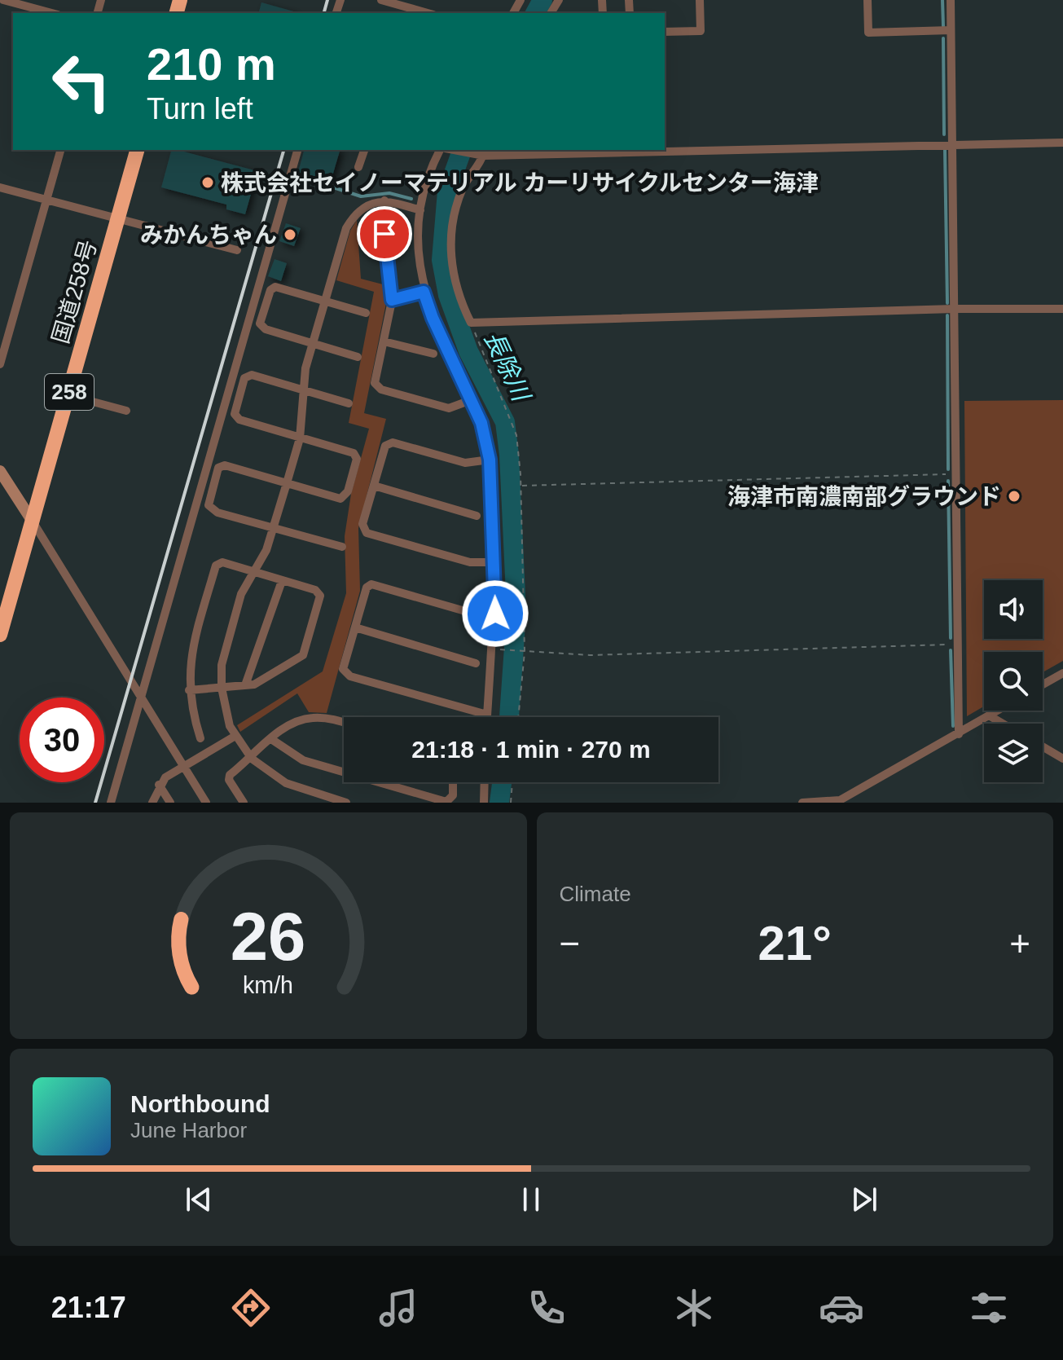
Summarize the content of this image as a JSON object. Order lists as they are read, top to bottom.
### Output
{
  "streets": {
    "highway": ["国道258号", "258"]
  },
  "water": ["長除川"],
  "places": ["株式会社セイノーマテリアル カーリサイクルセンター海津", "みかんちゃん", "海津市南濃南部グラウンド"],
  "page": {
    "turn": ["210 m", "Turn left"],
    "limit": "30",
    "trip": "21:18 · 1 min · 270 m",
    "tile": "Climate",
    "heat": ["−", "21°", "+"],
    "song": ["Northbound", "June Harbor"],
    "tabs": "21:17",
    "gauge": ["26", "km/h"]
  }
}
